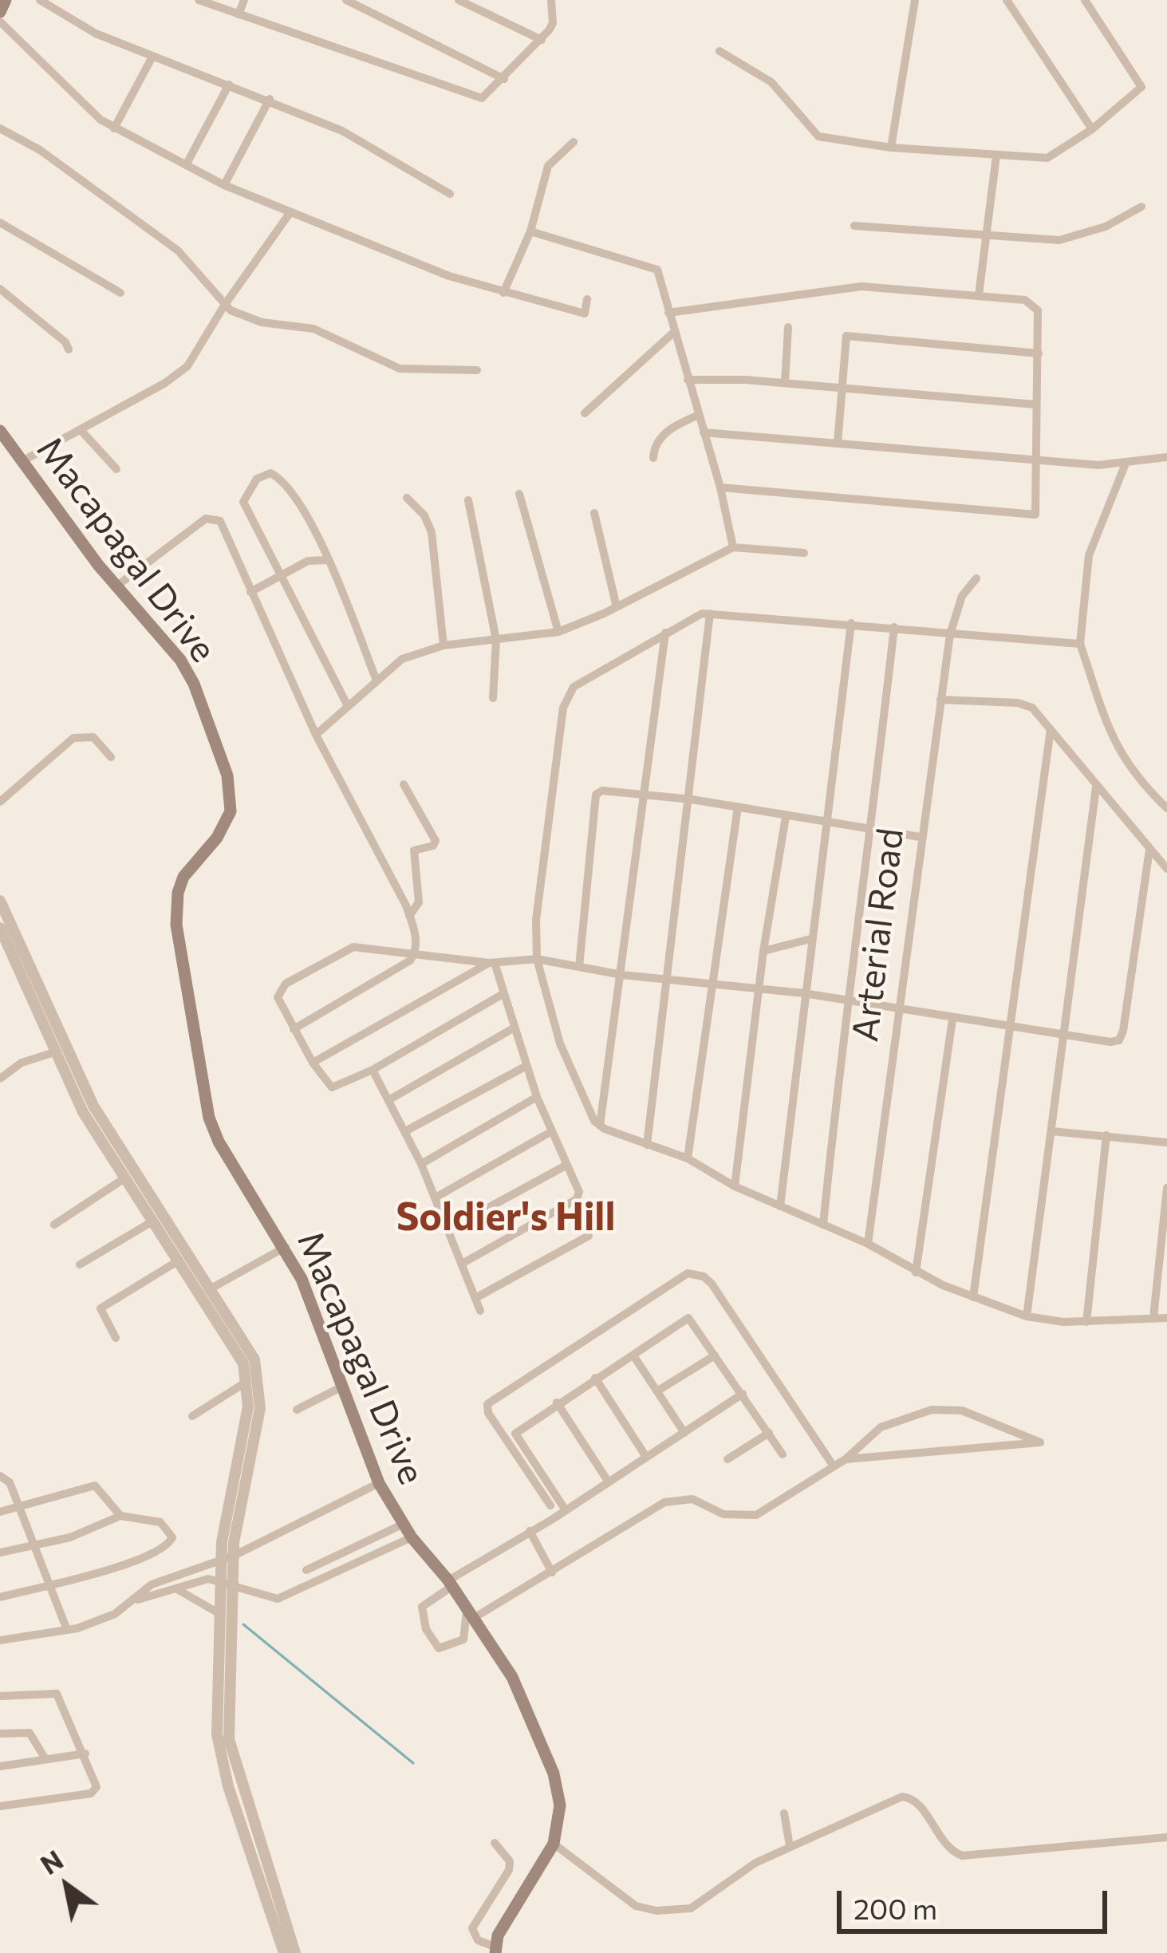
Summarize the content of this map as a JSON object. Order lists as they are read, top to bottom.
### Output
{
  "streets": {
    "main road": ["Macapagal Drive"],
    "street": ["Arterial Road"]
  },
  "districts": ["Soldier's Hill"],
  "scale_bar": "200 m",
  "north": "top left"
}
